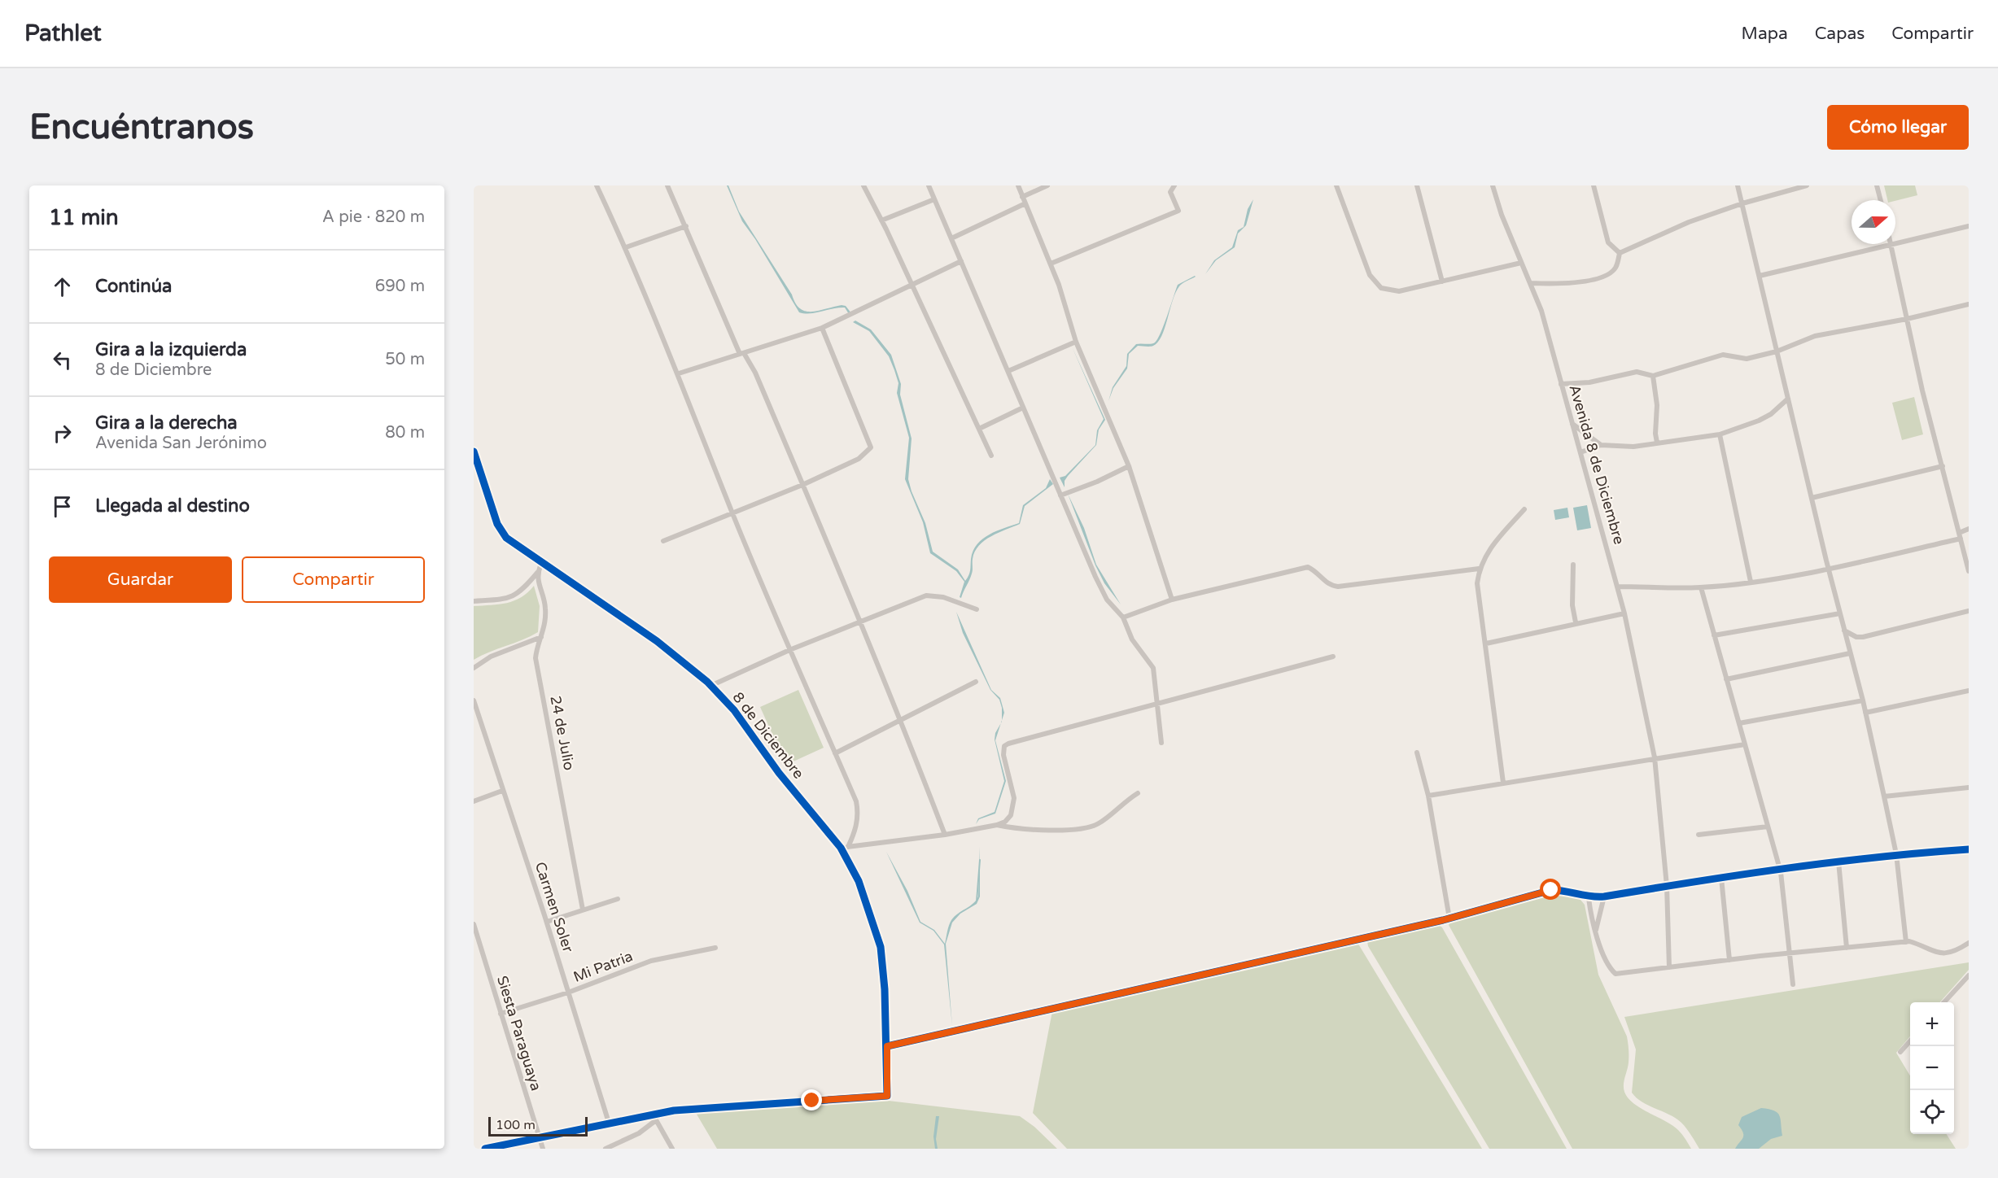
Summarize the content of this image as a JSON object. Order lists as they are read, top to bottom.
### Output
{
  "streets": {
    "street": [
      "Avenida 8 de Diciembre",
      "24 de Julio",
      "8 de Diciembre",
      "Carmen Soler",
      "Mi Patria",
      "Siesta Paraguaya"
    ]
  },
  "crossings": [
    ["Carmen Soler", "Mi Patria"],
    ["Mi Patria", "Siesta Paraguaya"]
  ],
  "scale_bar": "100 m",
  "north": "right",
  "page": {
    "header": "Pathlet",
    "nav": ["Mapa", "Capas", "Compartir"],
    "buttons": [
      "Cómo llegar",
      ["Guardar", "Compartir"]
    ],
    "title": "Encuéntranos",
    "heading": ["11 min", "A pie · 820 m"],
    "list": [
      ["Continúa", "690 m"],
      ["Gira a la izquierda", "8 de Diciembre", "50 m"],
      ["Gira a la derecha", "Avenida San Jerónimo", "80 m"],
      "Llegada al destino"
    ],
    "map_buttons": ["+", "−"],
    "scale": "100 m"
  }
}
